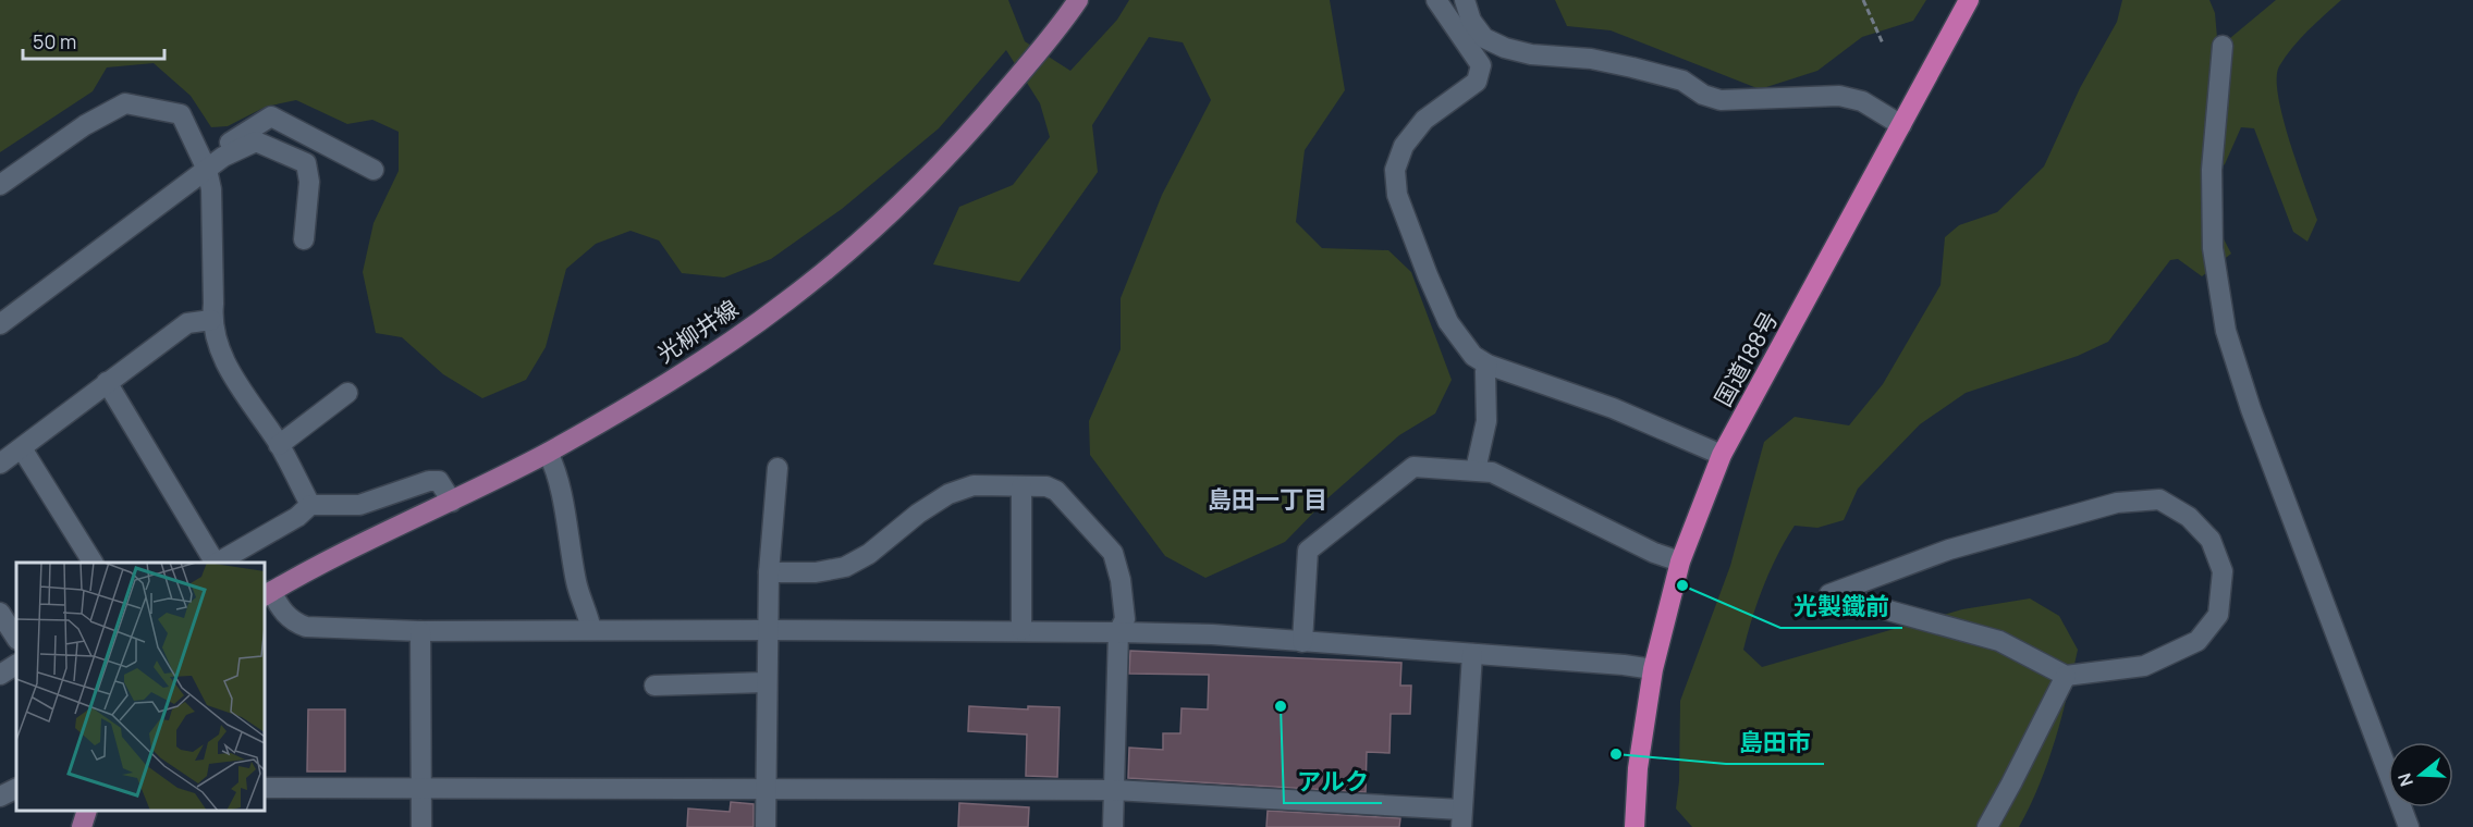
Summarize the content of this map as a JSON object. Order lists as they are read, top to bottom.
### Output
{
  "streets": {
    "highway": ["国道188号"],
    "main road": ["光柳井線"]
  },
  "districts": ["島田一丁目"],
  "places": ["光製鐵前", "アルク", "島田市"],
  "scale_bar": "50 m",
  "north": "left"
}
